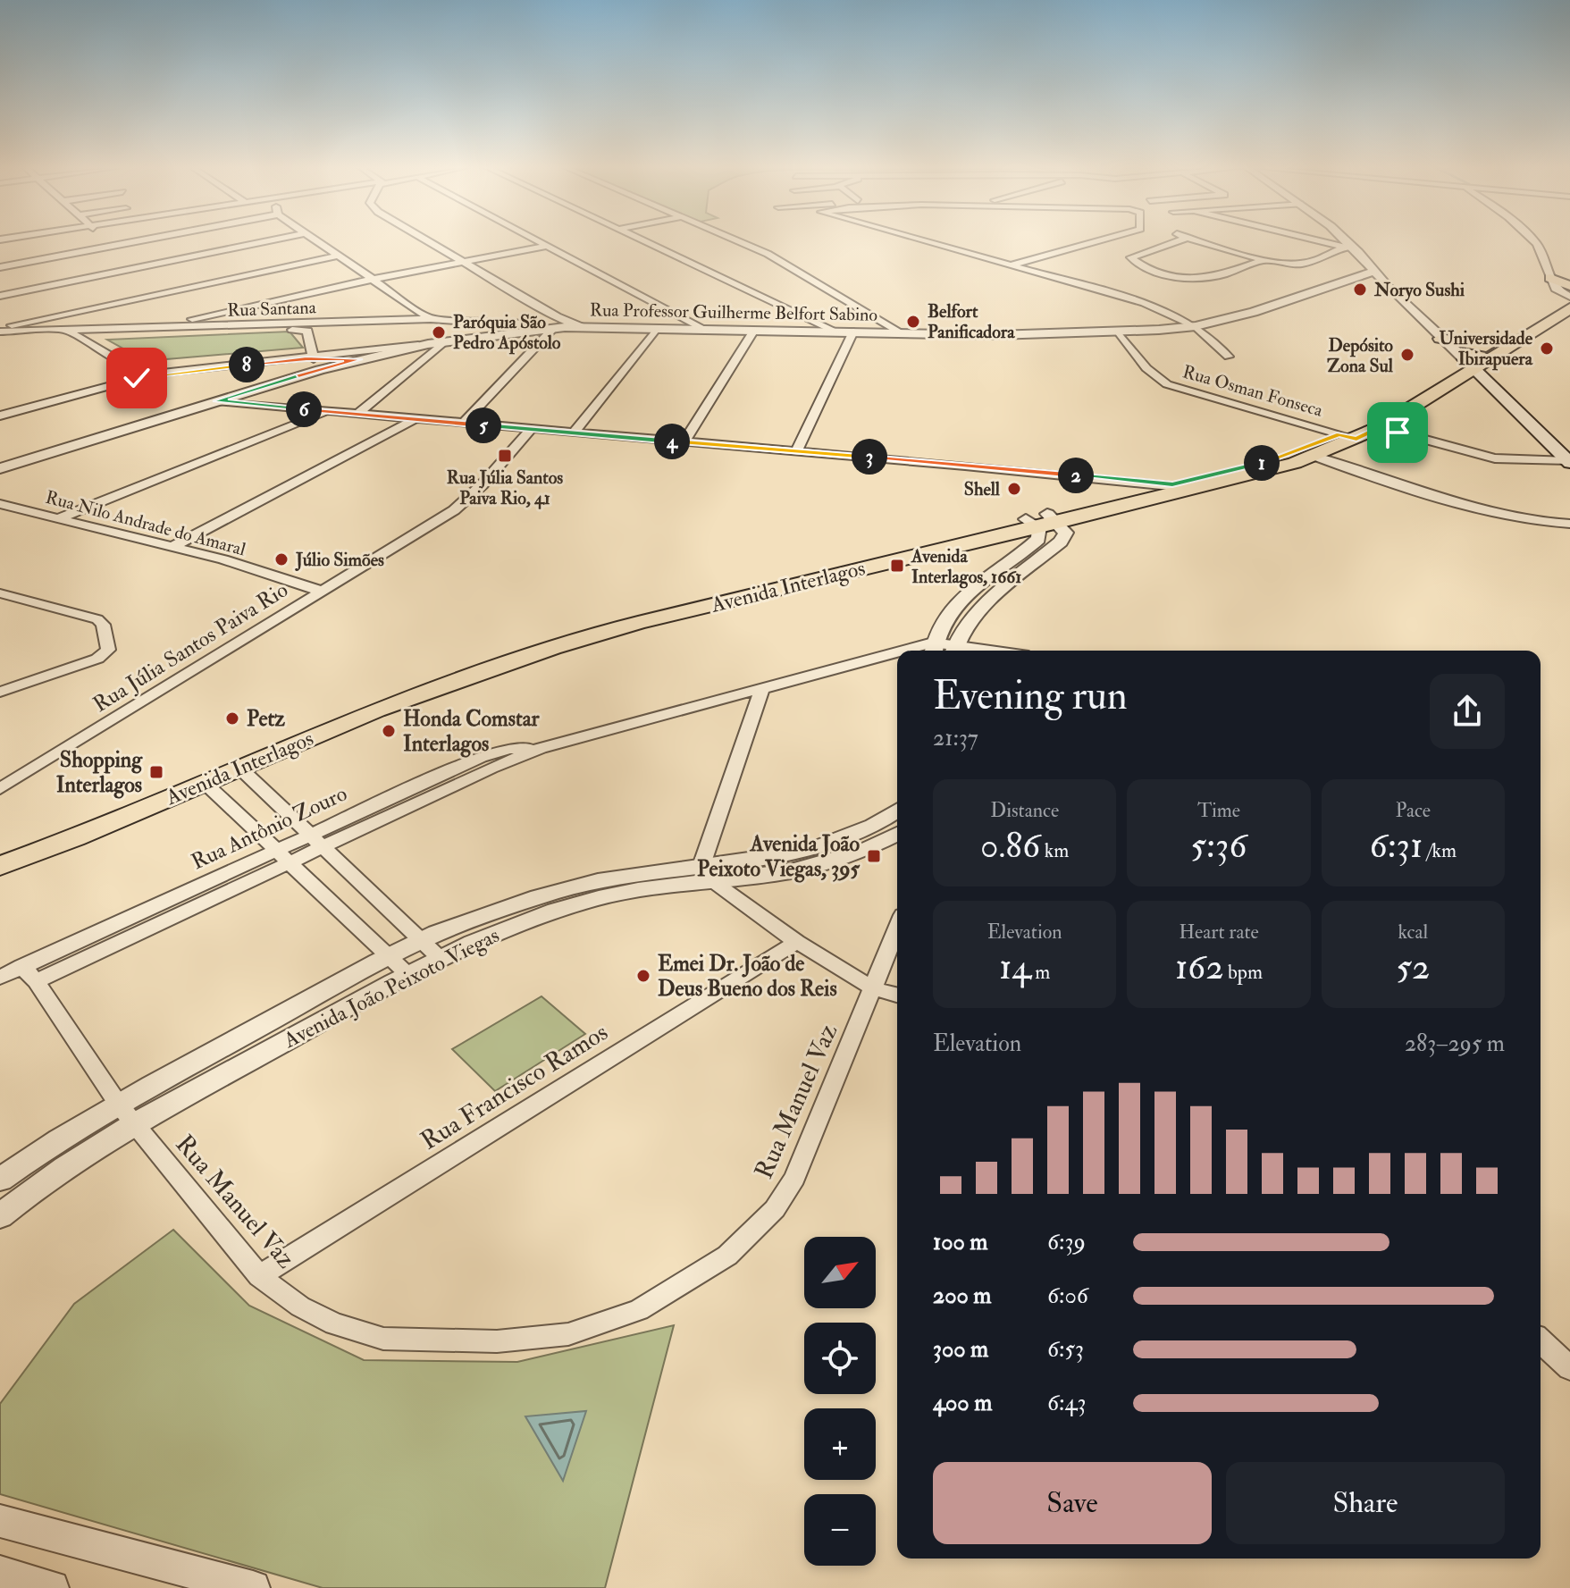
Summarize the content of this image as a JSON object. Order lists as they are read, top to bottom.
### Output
{
  "streets": {
    "main road": ["Avenida Interlagos"],
    "street": [
      "Rua Santana",
      "Rua Professor Guilherme Belfort Sabino",
      "Rua Osman Fonseca",
      "Rua Nilo Andrade do Amaral",
      "Rua Júlia Santos Paiva Rio",
      "Rua Antônio Zouro",
      "Avenida João Peixoto Viegas",
      "Rua Francisco Ramos",
      "Rua Manuel Vaz"
    ]
  },
  "crossings": [
    ["Rua Santana", "Rua Professor Guilherme Belfort Sabino"],
    ["Rua Professor Guilherme Belfort Sabino", "Rua Osman Fonseca"],
    ["Rua Osman Fonseca", "Avenida Interlagos"],
    ["Rua Nilo Andrade do Amaral", "Rua Júlia Santos Paiva Rio"],
    ["Rua Antônio Zouro", "Rua Manuel Vaz"],
    ["Avenida João Peixoto Viegas", "Rua Manuel Vaz"],
    ["Rua Francisco Ramos", "Rua Manuel Vaz"]
  ],
  "places": {
    "other": [
      "Noryo Sushi",
      "Belfort Panificadora",
      "Paróquia São Pedro Apóstolo",
      "Universidade Ibirapuera",
      "Depósito Zona Sul",
      "Shell",
      "Júlio Simões",
      "Petz",
      "Honda Comstar Interlagos",
      "Emei Dr. João de Deus Bueno dos Reis"
    ],
    "transit": [
      "Rua Júlia Santos Paiva Rio, 41",
      "Avenida Interlagos, 1661",
      "Shopping Interlagos",
      "Avenida João Peixoto Viegas, 395"
    ]
  },
  "north": "top right",
  "page": {
    "pins": [
      "8",
      "6",
      "5",
      "4",
      "3",
      "1",
      "2"
    ],
    "heading": ["Evening run", "21:37"],
    "stats": [
      ["Distance", "0.86 km"],
      ["Time", "5:36"],
      ["Pace", "6:31 /km"],
      ["Elevation", "14 m"],
      ["Heart rate", "162 bpm"],
      ["kcal", "52"]
    ],
    "chart": ["Elevation", "283–295 m"],
    "list": [
      {
        "name": "100 m",
        "note": "6:39"
      },
      {
        "name": "200 m",
        "note": "6:06"
      },
      {
        "name": "300 m",
        "note": "6:53"
      },
      {
        "name": "400 m",
        "note": "6:43"
      }
    ],
    "map_buttons": ["+", "−"],
    "buttons": ["Save", "Share"]
  }
}
